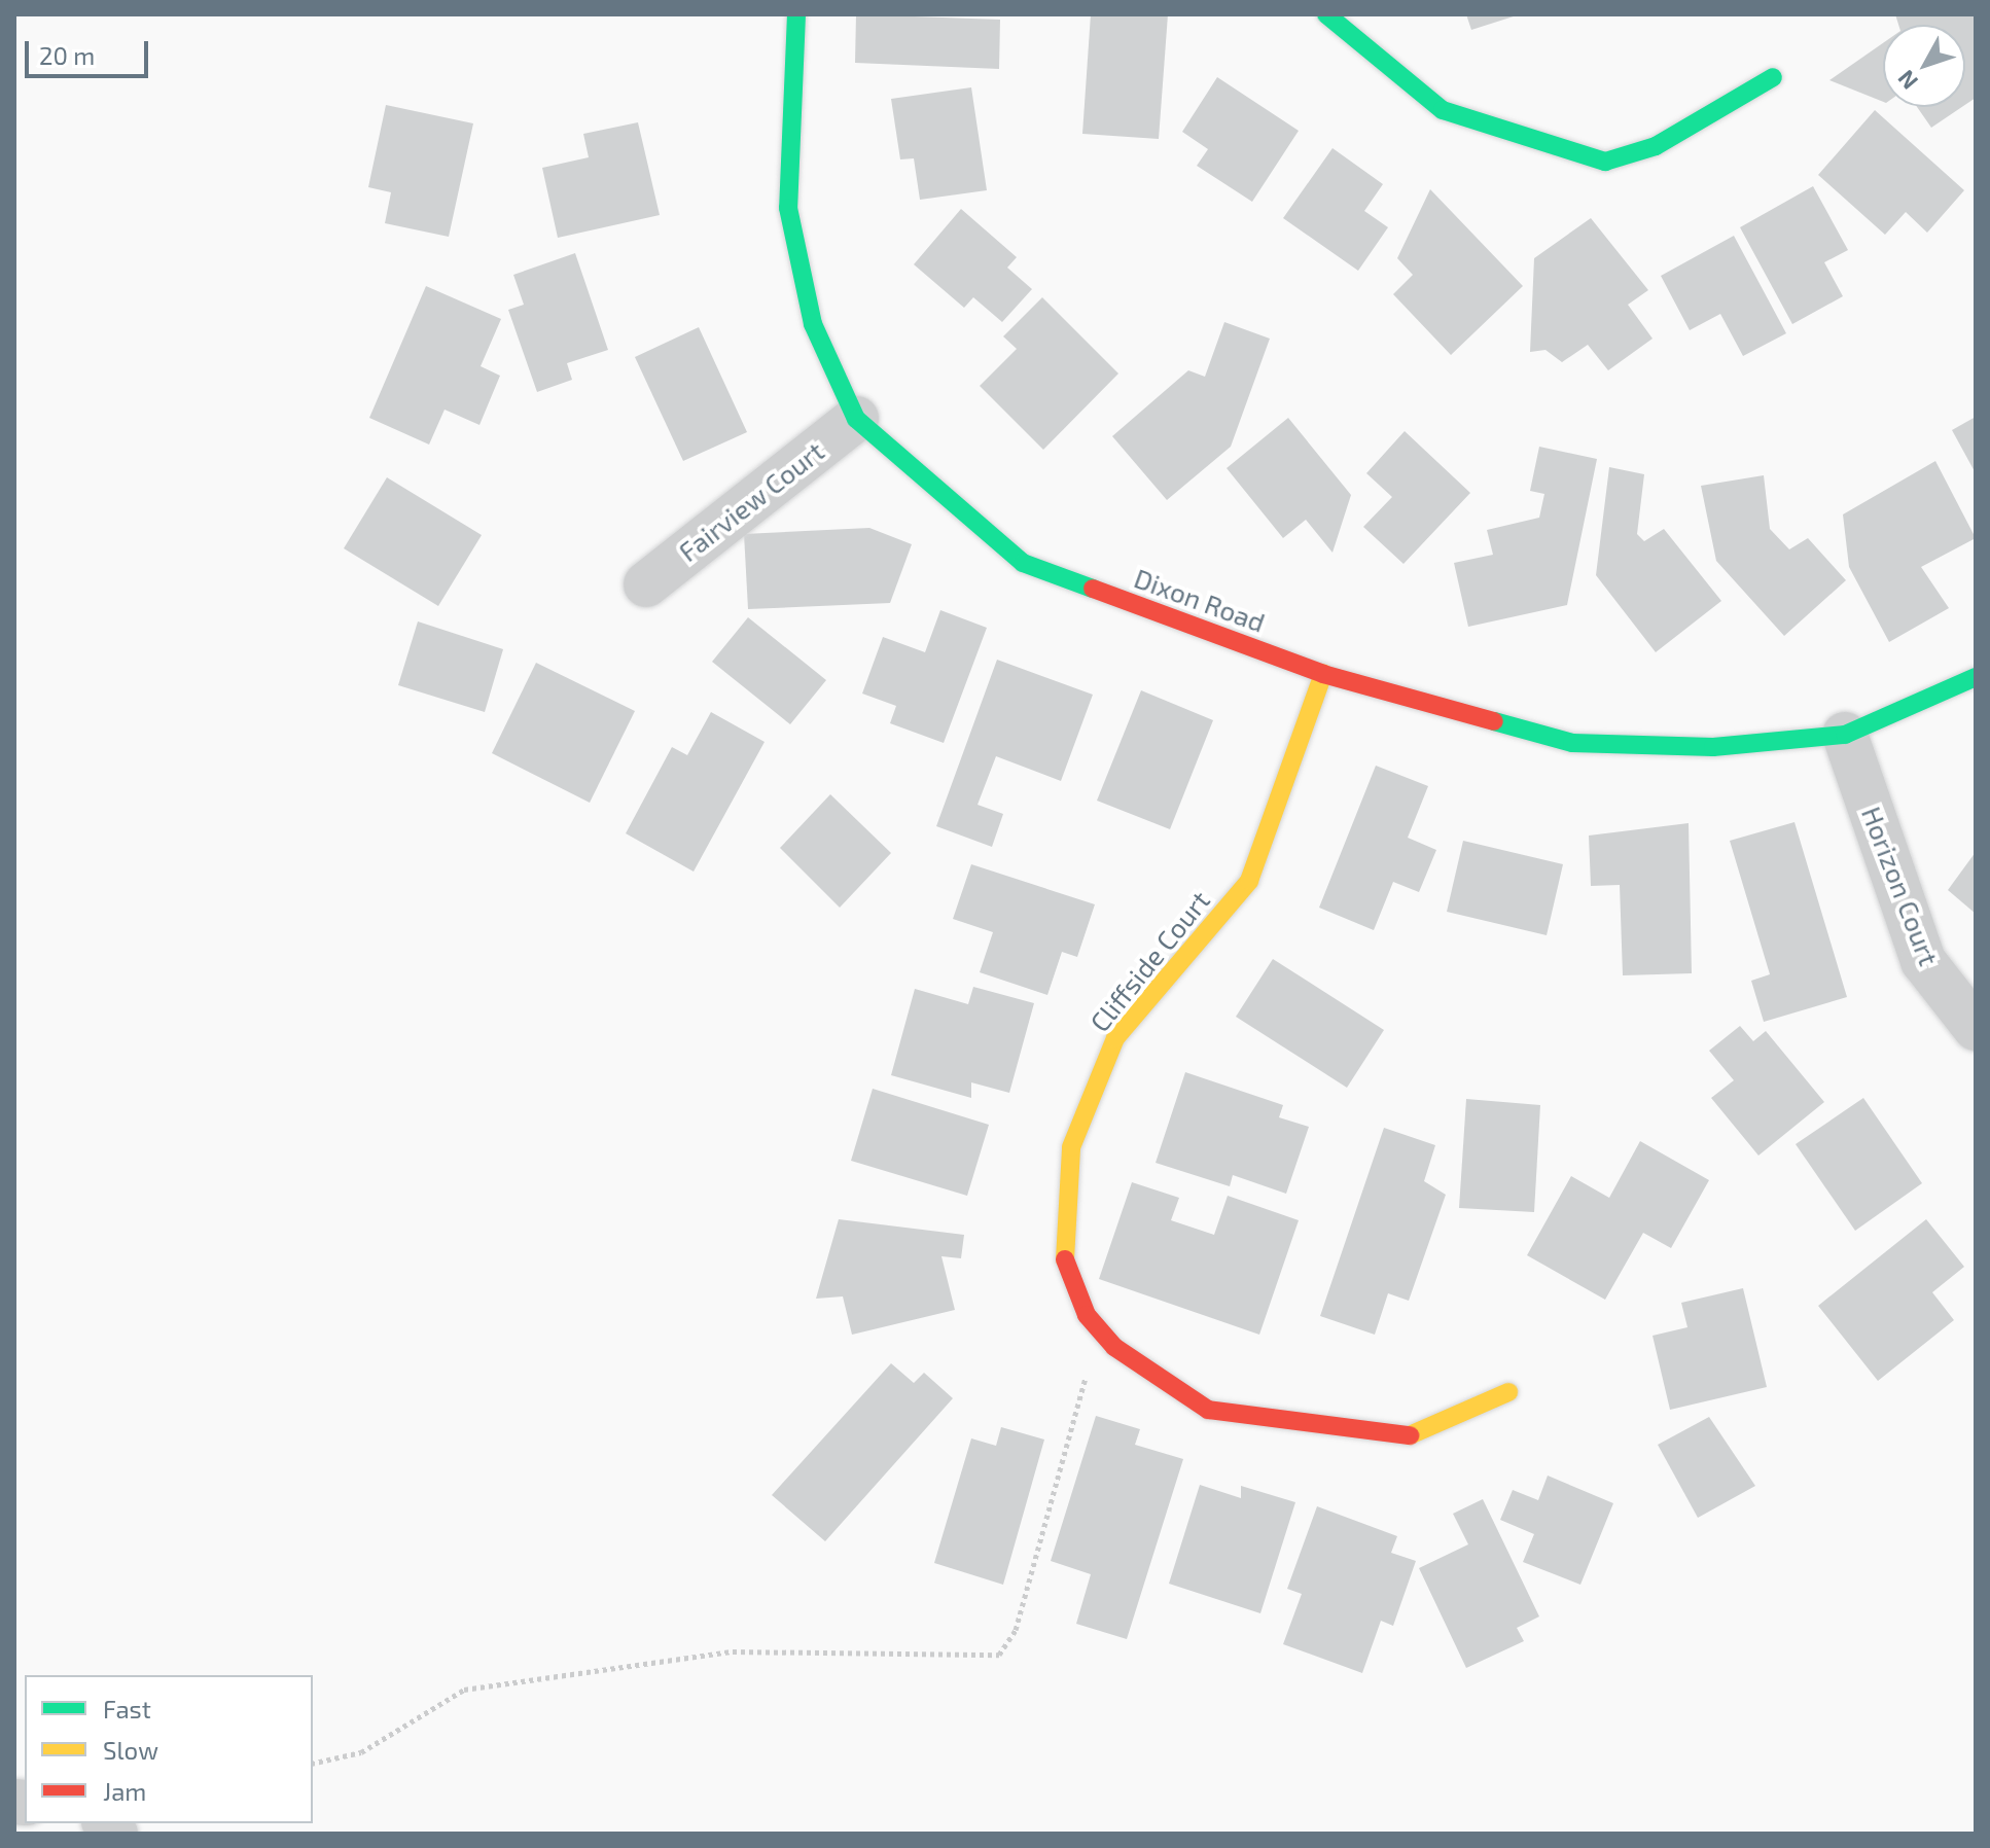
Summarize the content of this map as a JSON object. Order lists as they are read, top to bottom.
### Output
{
  "streets": {
    "street": [
      "Fairview Court",
      "Dixon Road",
      "Horizon Court",
      "Cliffside Court"
    ]
  },
  "crossings": [
    ["Fairview Court", "Dixon Road"],
    ["Dixon Road", "Horizon Court"],
    ["Dixon Road", "Cliffside Court"]
  ],
  "legend": ["Fast", "Slow", "Jam"],
  "scale_bar": "20 m",
  "north": "bottom left"
}
